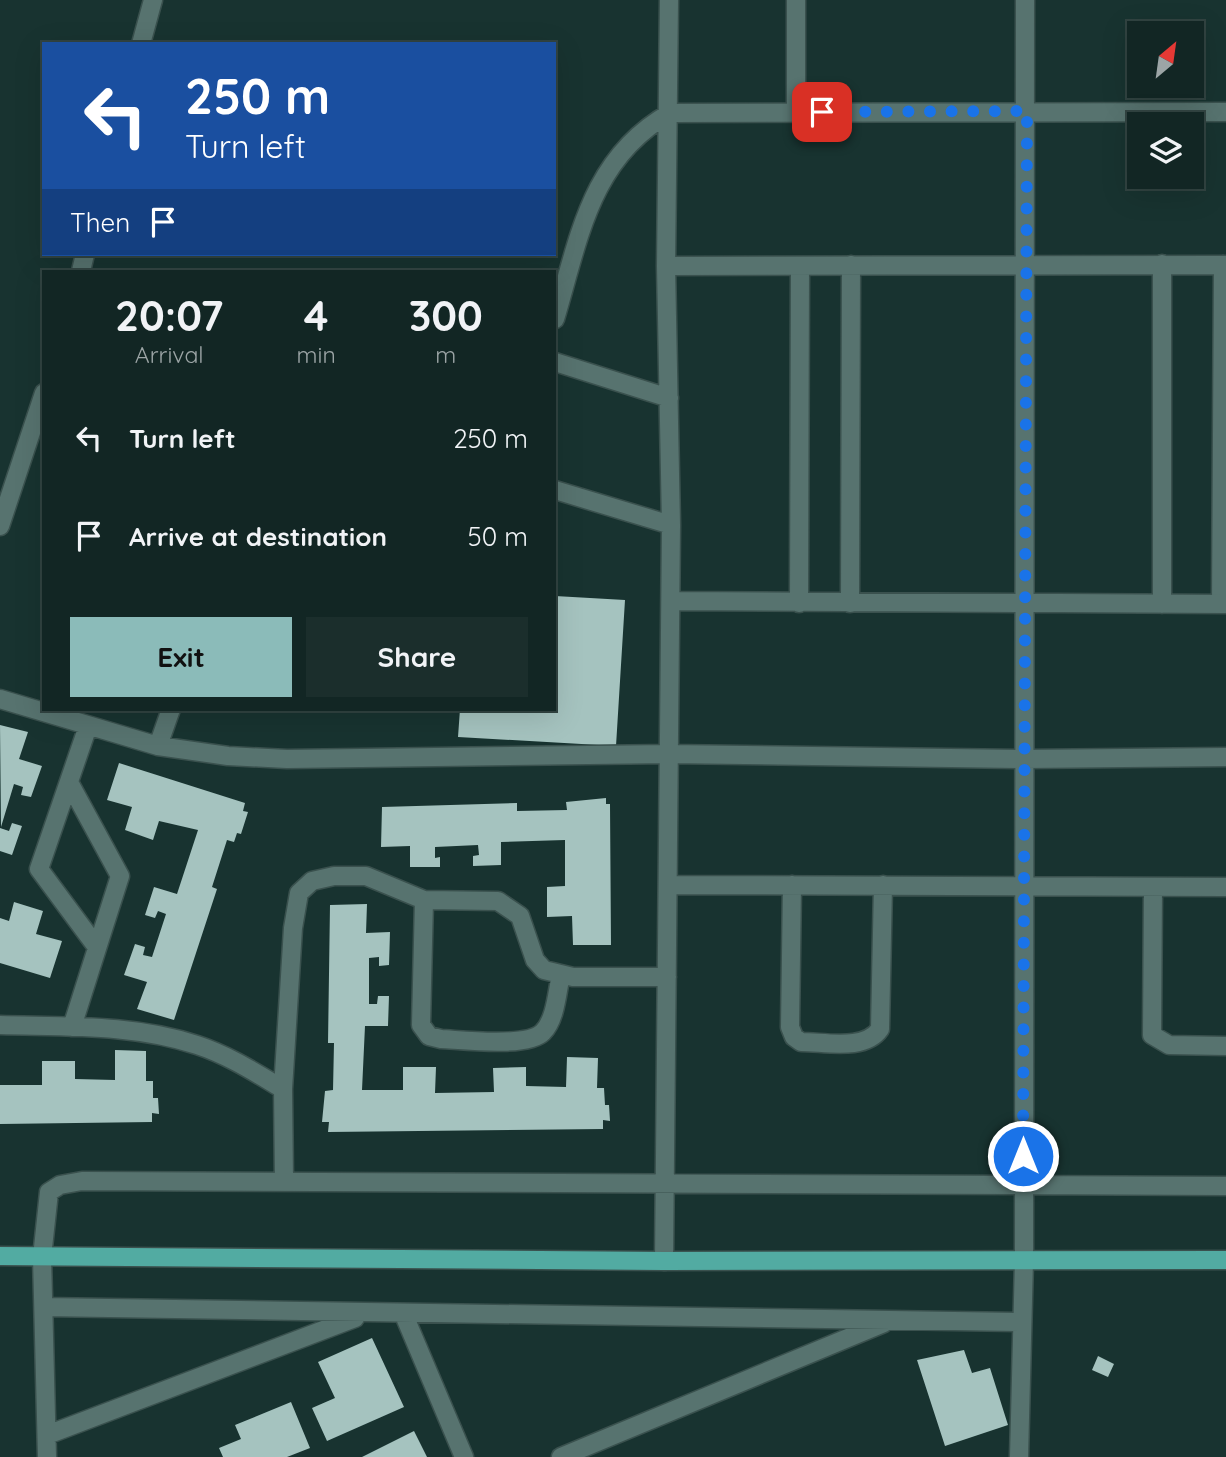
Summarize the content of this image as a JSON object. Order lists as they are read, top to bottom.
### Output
{
  "north": "top right",
  "page": {
    "turn": ["250 m", "Turn left"],
    "then": "Then",
    "eta": [
      "20:07",
      "Arrival",
      "4",
      "min",
      "300",
      "m"
    ],
    "list": [
      {
        "name": "Turn left",
        "value": "250 m"
      },
      {
        "name": "Arrive at destination",
        "value": "50 m"
      }
    ],
    "buttons": ["Exit", "Share"]
  }
}
